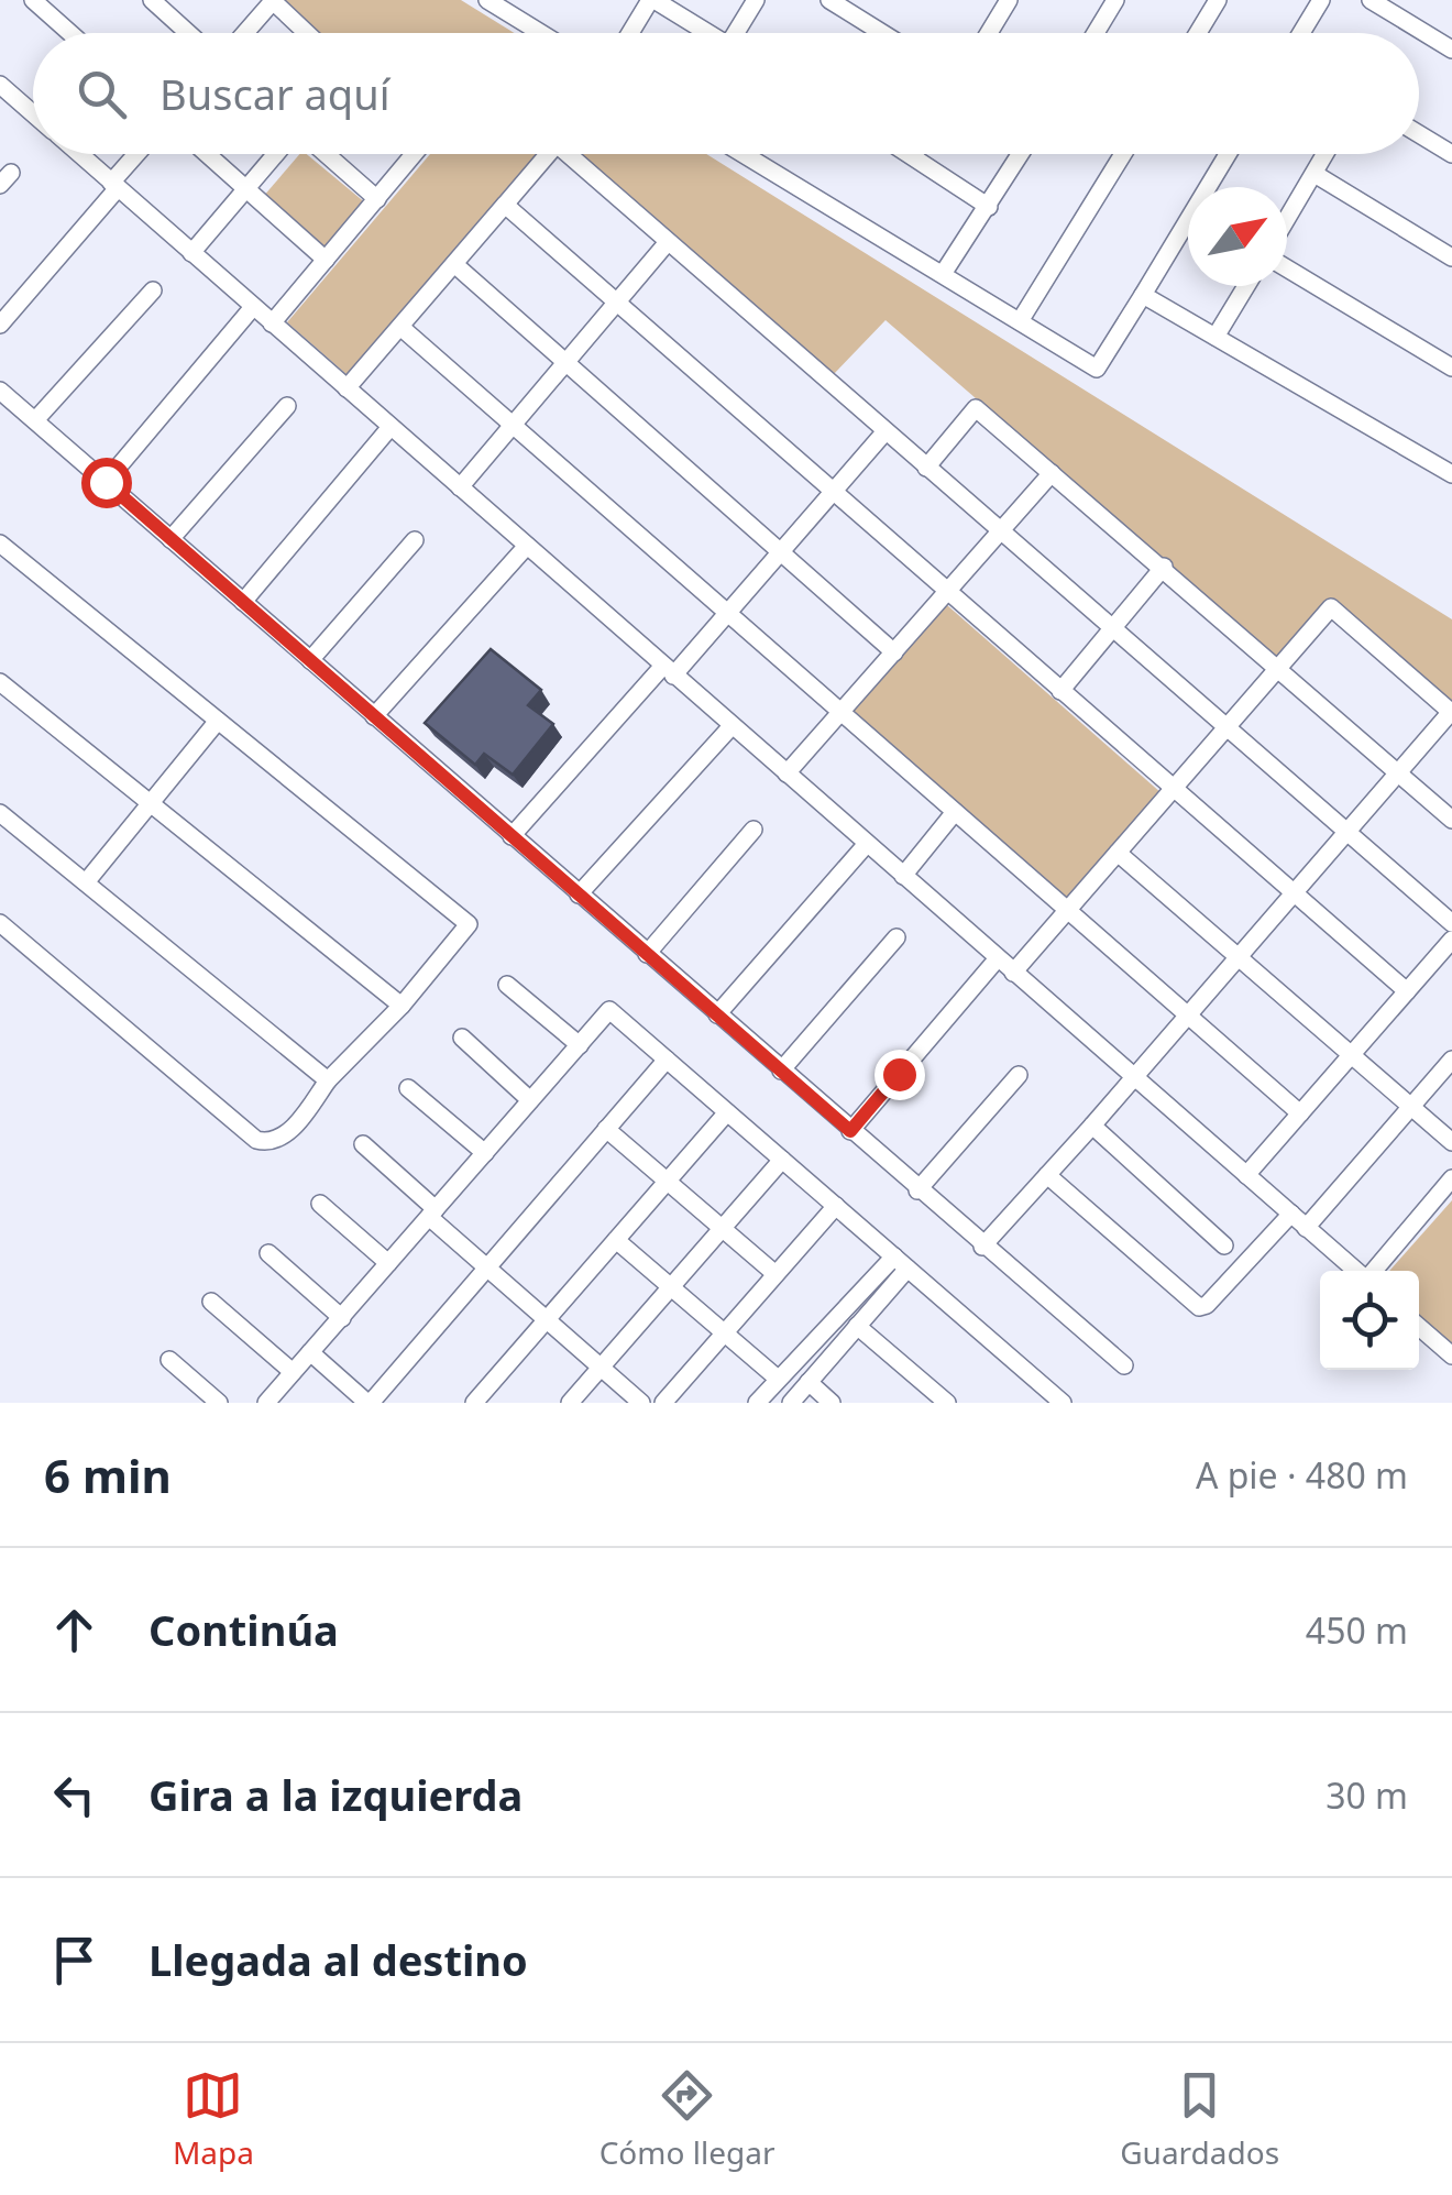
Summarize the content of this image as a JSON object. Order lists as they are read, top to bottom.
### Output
{
  "north": "top right",
  "page": {
    "search": "Buscar aquí",
    "heading": ["6 min", "A pie · 480 m"],
    "list": [
      ["Continúa", "450 m"],
      ["Gira a la izquierda", "30 m"],
      "Llegada al destino"
    ],
    "nav": ["Mapa", "Cómo llegar", "Guardados"]
  }
}
